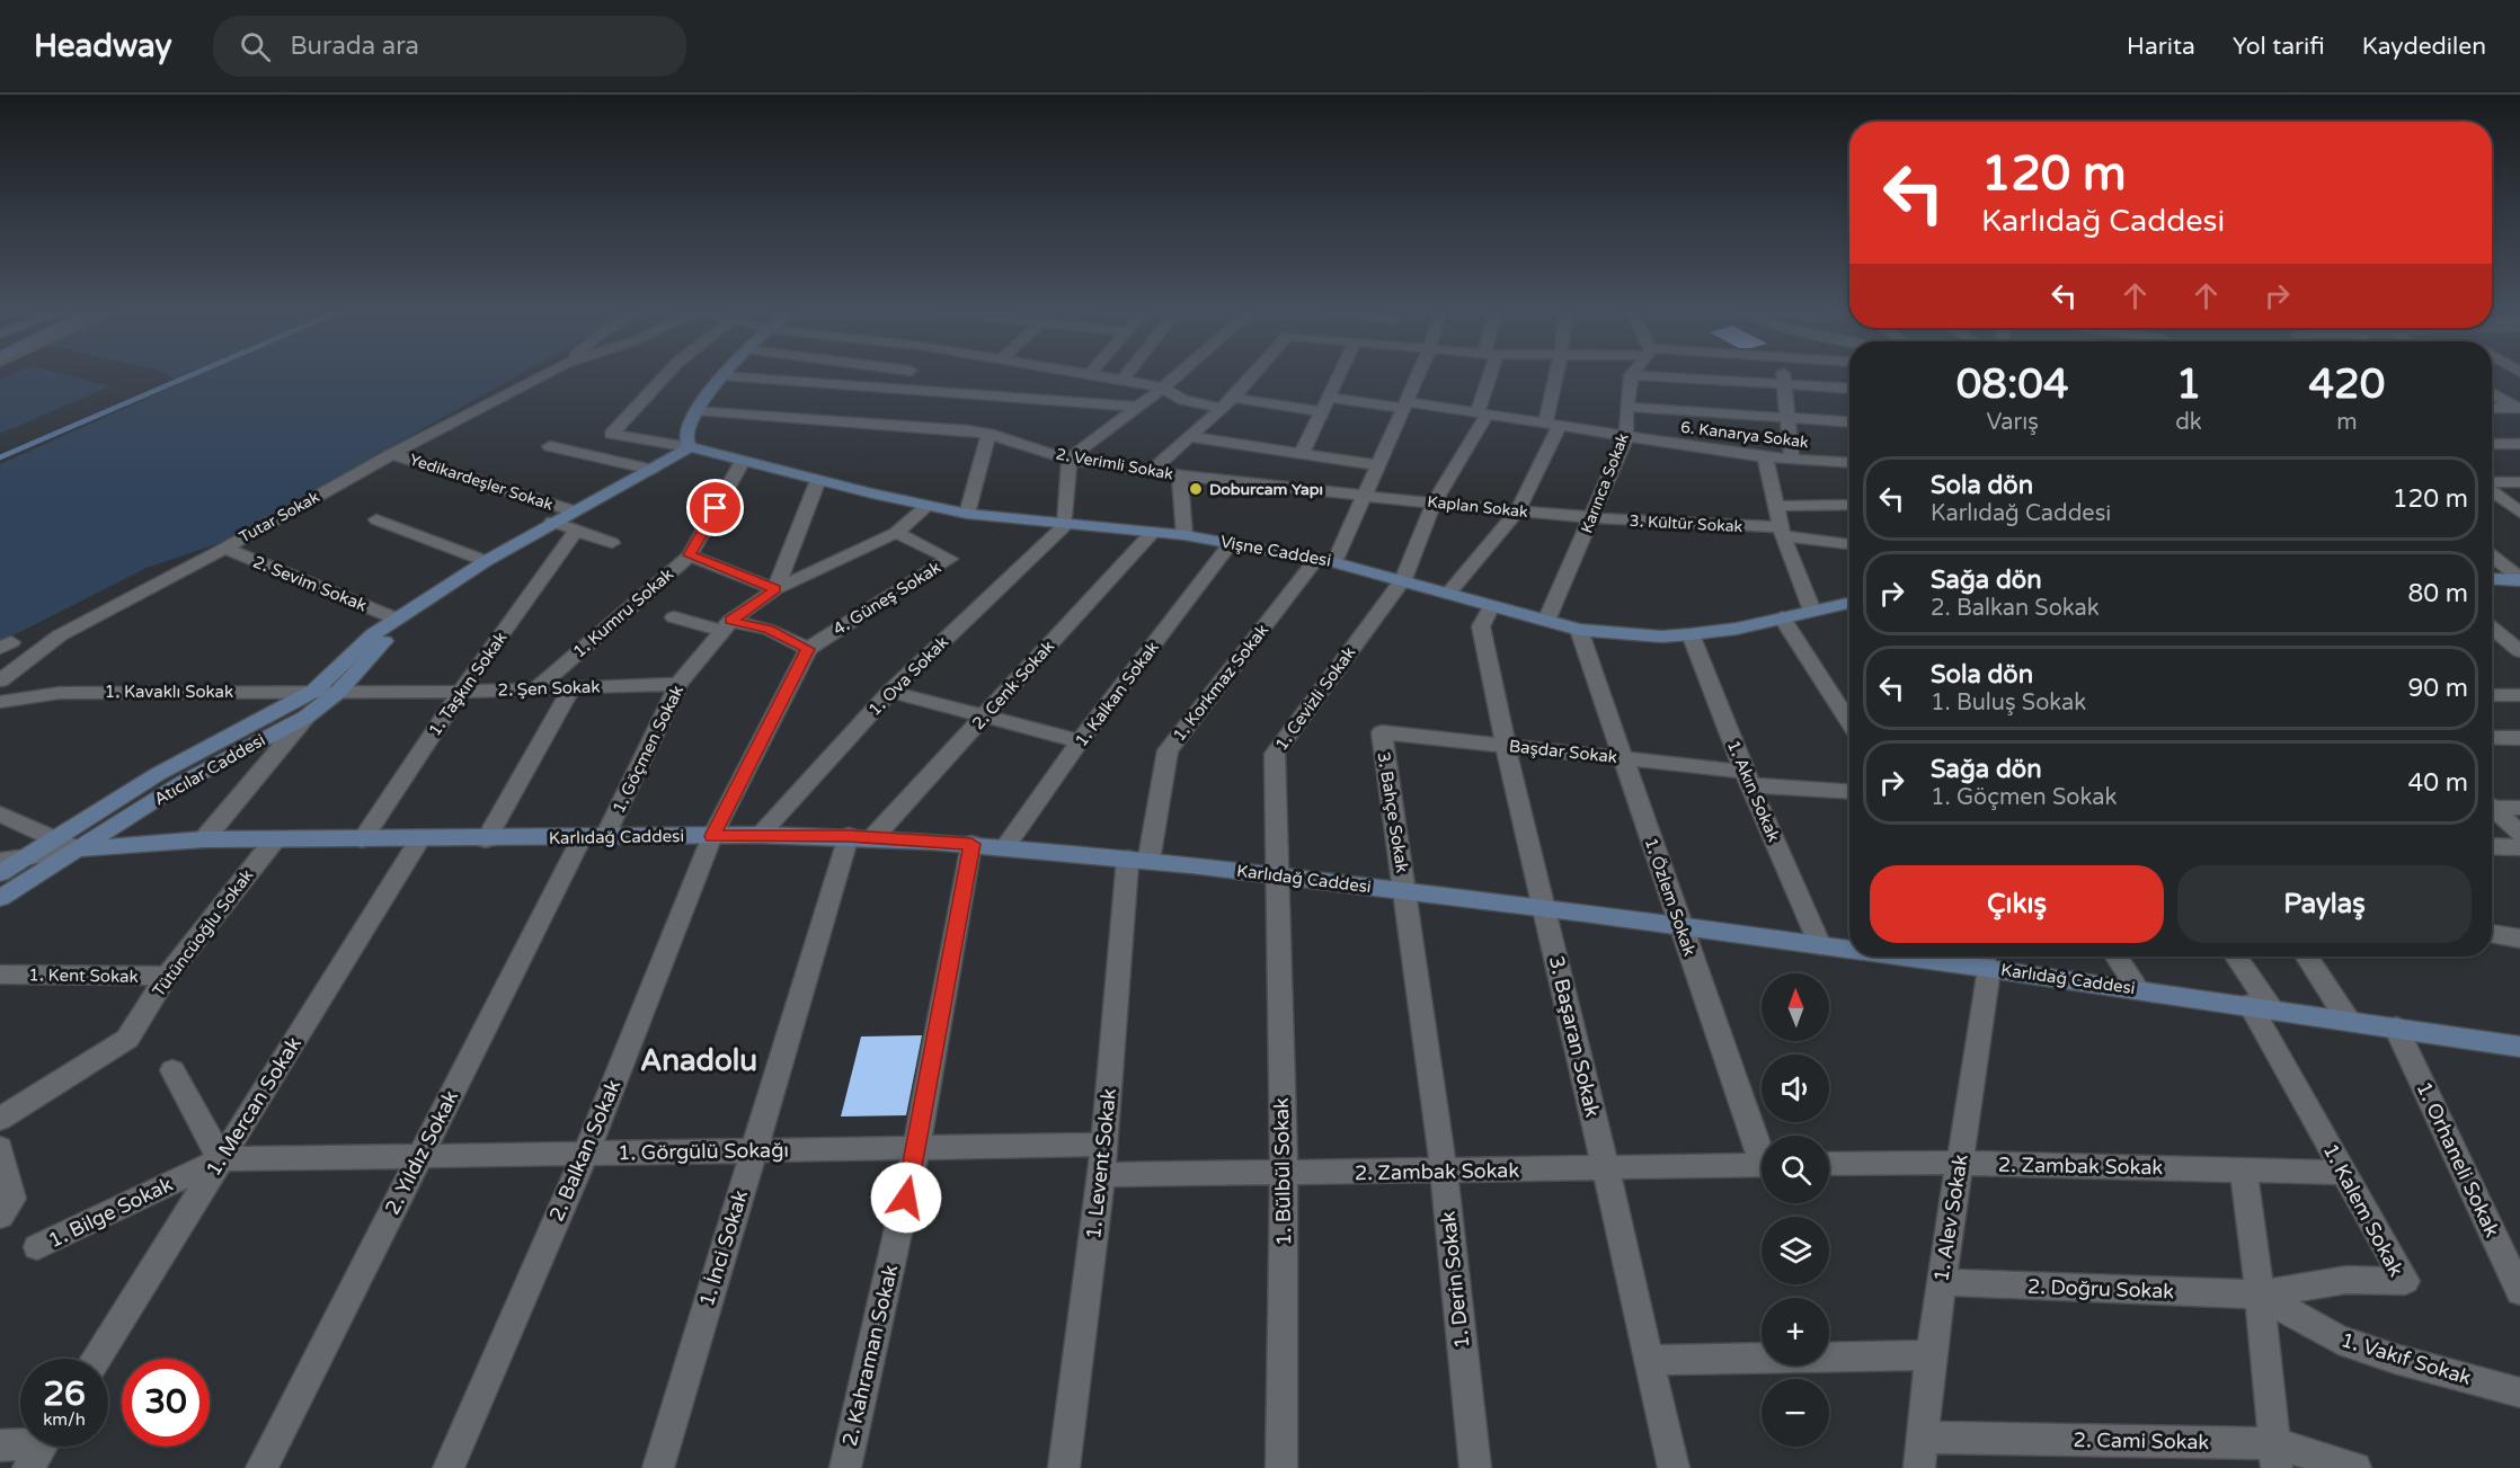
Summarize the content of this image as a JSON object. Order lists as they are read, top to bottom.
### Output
{
  "streets": {
    "main road": ["Vişne Caddesi", "Atıcılar Caddesi", "Karlıdağ Caddesi"],
    "street": [
      "6. Kanarya Sokak",
      "2. Verimli Sokak",
      "Yedikardeşler Sokak",
      "Karınca Sokak",
      "Kaplan Sokak",
      "Tutar Sokak",
      "3. Kültür Sokak",
      "2. Sevim Sokak",
      "4. Güneş Sokak",
      "1. Kumru Sokak",
      "1. Ova Sokak",
      "1. Korkmaz Sokak",
      "1. Taşkın Sokak",
      "2. Cenk Sokak",
      "2. Şen Sokak",
      "1. Kavaklı Sokak",
      "1. Kalkan Sokak",
      "1. Cevizli Sokak",
      "1. Göçmen Sokak",
      "Başdar Sokak",
      "1. Akın Sokak",
      "3. Bahçe Sokak",
      "1. Özlem Sokak",
      "Tütüncüoğlu Sokak",
      "1. Kent Sokak",
      "3. Başaran Sokak",
      "1. Mercan Sokak",
      "2. Balkan Sokak",
      "1. Görgülü Sokağı",
      "2. Yıldız Sokak",
      "1. Orhaneli Sokak",
      "1. Levent Sokak",
      "2. Zambak Sokak",
      "1. Bülbül Sokak",
      "1. Kalem Sokak",
      "1. Bilge Sokak",
      "1. Alev Sokak",
      "1. İnci Sokak",
      "1. Derin Sokak",
      "2. Doğru Sokak",
      "2. Kahraman Sokak",
      "1. Vakıf Sokak",
      "2. Cami Sokak"
    ]
  },
  "crossings": [
    ["6. Kanarya Sokak", "Karınca Sokak"],
    ["6. Kanarya Sokak", "1. Korkmaz Sokak"],
    ["6. Kanarya Sokak", "1. Cevizli Sokak"],
    ["2. Verimli Sokak", "Kaplan Sokak"],
    ["2. Verimli Sokak", "1. Korkmaz Sokak"],
    ["Yedikardeşler Sokak", "Tutar Sokak"],
    ["Yedikardeşler Sokak", "Atıcılar Caddesi"],
    ["Karınca Sokak", "Kaplan Sokak"],
    ["Karınca Sokak", "3. Kültür Sokak"],
    ["Karınca Sokak", "Vişne Caddesi"],
    ["Kaplan Sokak", "3. Kültür Sokak"],
    ["Kaplan Sokak", "1. Korkmaz Sokak"],
    ["Kaplan Sokak", "1. Cevizli Sokak"],
    ["Tutar Sokak", "2. Sevim Sokak"],
    ["Vişne Caddesi", "1. Kumru Sokak"],
    ["Vişne Caddesi", "1. Ova Sokak"],
    ["Vişne Caddesi", "1. Korkmaz Sokak"],
    ["Vişne Caddesi", "2. Cenk Sokak"],
    ["Vişne Caddesi", "1. Kalkan Sokak"],
    ["Vişne Caddesi", "1. Cevizli Sokak"],
    ["Vişne Caddesi", "1. Göçmen Sokak"],
    ["Vişne Caddesi", "Atıcılar Caddesi"],
    ["Vişne Caddesi", "1. Akın Sokak"],
    ["Vişne Caddesi", "1. Özlem Sokak"],
    ["Vişne Caddesi", "3. Başaran Sokak"],
    ["2. Sevim Sokak", "Atıcılar Caddesi"],
    ["4. Güneş Sokak", "1. Göçmen Sokak"],
    ["4. Güneş Sokak", "2. Balkan Sokak"],
    ["1. Kumru Sokak", "2. Şen Sokak"],
    ["1. Ova Sokak", "Karlıdağ Caddesi"],
    ["1. Korkmaz Sokak", "Karlıdağ Caddesi"],
    ["1. Korkmaz Sokak", "1. Levent Sokak"],
    ["1. Taşkın Sokak", "2. Şen Sokak"],
    ["1. Taşkın Sokak", "Karlıdağ Caddesi"],
    ["2. Cenk Sokak", "Karlıdağ Caddesi"],
    ["2. Cenk Sokak", "1. İnci Sokak"],
    ["2. Şen Sokak", "1. Kavaklı Sokak"],
    ["2. Şen Sokak", "1. Göçmen Sokak"],
    ["2. Şen Sokak", "Atıcılar Caddesi"],
    ["1. Kavaklı Sokak", "Atıcılar Caddesi"],
    ["1. Kalkan Sokak", "Karlıdağ Caddesi"],
    ["1. Cevizli Sokak", "Karlıdağ Caddesi"],
    ["1. Cevizli Sokak", "1. Bülbül Sokak"],
    ["1. Göçmen Sokak", "Karlıdağ Caddesi"],
    ["1. Göçmen Sokak", "2. Yıldız Sokak"],
    ["Başdar Sokak", "1. Akın Sokak"],
    ["Başdar Sokak", "3. Bahçe Sokak"],
    ["Başdar Sokak", "1. Özlem Sokak"],
    ["Başdar Sokak", "3. Başaran Sokak"],
    ["Atıcılar Caddesi", "Karlıdağ Caddesi"],
    ["1. Akın Sokak", "Karlıdağ Caddesi"],
    ["3. Bahçe Sokak", "Karlıdağ Caddesi"],
    ["3. Bahçe Sokak", "1. Derin Sokak"],
    ["Karlıdağ Caddesi", "1. Özlem Sokak"],
    ["Karlıdağ Caddesi", "Tütüncüoğlu Sokak"],
    ["Karlıdağ Caddesi", "3. Başaran Sokak"],
    ["Karlıdağ Caddesi", "1. Mercan Sokak"],
    ["Karlıdağ Caddesi", "2. Balkan Sokak"],
    ["Karlıdağ Caddesi", "2. Yıldız Sokak"],
    ["Karlıdağ Caddesi", "1. Orhaneli Sokak"],
    ["Karlıdağ Caddesi", "1. Levent Sokak"],
    ["Karlıdağ Caddesi", "1. Bülbül Sokak"],
    ["Karlıdağ Caddesi", "1. Kalem Sokak"],
    ["Karlıdağ Caddesi", "1. Alev Sokak"],
    ["Karlıdağ Caddesi", "1. İnci Sokak"],
    ["Karlıdağ Caddesi", "1. Derin Sokak"],
    ["Karlıdağ Caddesi", "2. Kahraman Sokak"],
    ["Tütüncüoğlu Sokak", "1. Kent Sokak"],
    ["3. Başaran Sokak", "2. Zambak Sokak"],
    ["1. Mercan Sokak", "1. Görgülü Sokağı"],
    ["1. Mercan Sokak", "1. Bilge Sokak"],
    ["2. Balkan Sokak", "1. Görgülü Sokağı"],
    ["1. Görgülü Sokağı", "2. Yıldız Sokak"],
    ["1. Görgülü Sokağı", "1. Levent Sokak"],
    ["1. Görgülü Sokağı", "1. Bilge Sokak"],
    ["1. Görgülü Sokağı", "1. İnci Sokak"],
    ["1. Görgülü Sokağı", "2. Kahraman Sokak"],
    ["1. Levent Sokak", "2. Zambak Sokak"],
    ["2. Zambak Sokak", "1. Bülbül Sokak"],
    ["2. Zambak Sokak", "1. Kalem Sokak"],
    ["2. Zambak Sokak", "1. Alev Sokak"],
    ["2. Zambak Sokak", "1. Derin Sokak"],
    ["1. Kalem Sokak", "2. Doğru Sokak"],
    ["1. Kalem Sokak", "1. Vakıf Sokak"],
    ["1. Alev Sokak", "2. Doğru Sokak"],
    ["1. Alev Sokak", "2. Cami Sokak"],
    ["2. Doğru Sokak", "1. Vakıf Sokak"]
  ],
  "districts": ["Anadolu"],
  "places": ["Doburcam Yapı"],
  "north": "top",
  "page": {
    "header": "Headway",
    "search": "Burada ara",
    "nav": ["Harita", "Yol tarifi", "Kaydedilen"],
    "turn": ["120 m", "Karlıdağ Caddesi"],
    "eta": [
      "08:04",
      "Varış",
      "1",
      "dk",
      "420",
      "m"
    ],
    "list": [
      {
        "name": "Sola dön",
        "note": "Karlıdağ Caddesi",
        "value": "120 m"
      },
      {
        "name": "Sağa dön",
        "note": "2. Balkan Sokak",
        "value": "80 m"
      },
      {
        "name": "Sola dön",
        "note": "1. Buluş Sokak",
        "value": "90 m"
      },
      {
        "name": "Sağa dön",
        "note": "1. Göçmen Sokak",
        "value": "40 m"
      }
    ],
    "buttons": ["Çıkış", "Paylaş"],
    "map_buttons": ["+", "−"],
    "speed": "26 km/h",
    "limit": "30"
  }
}
